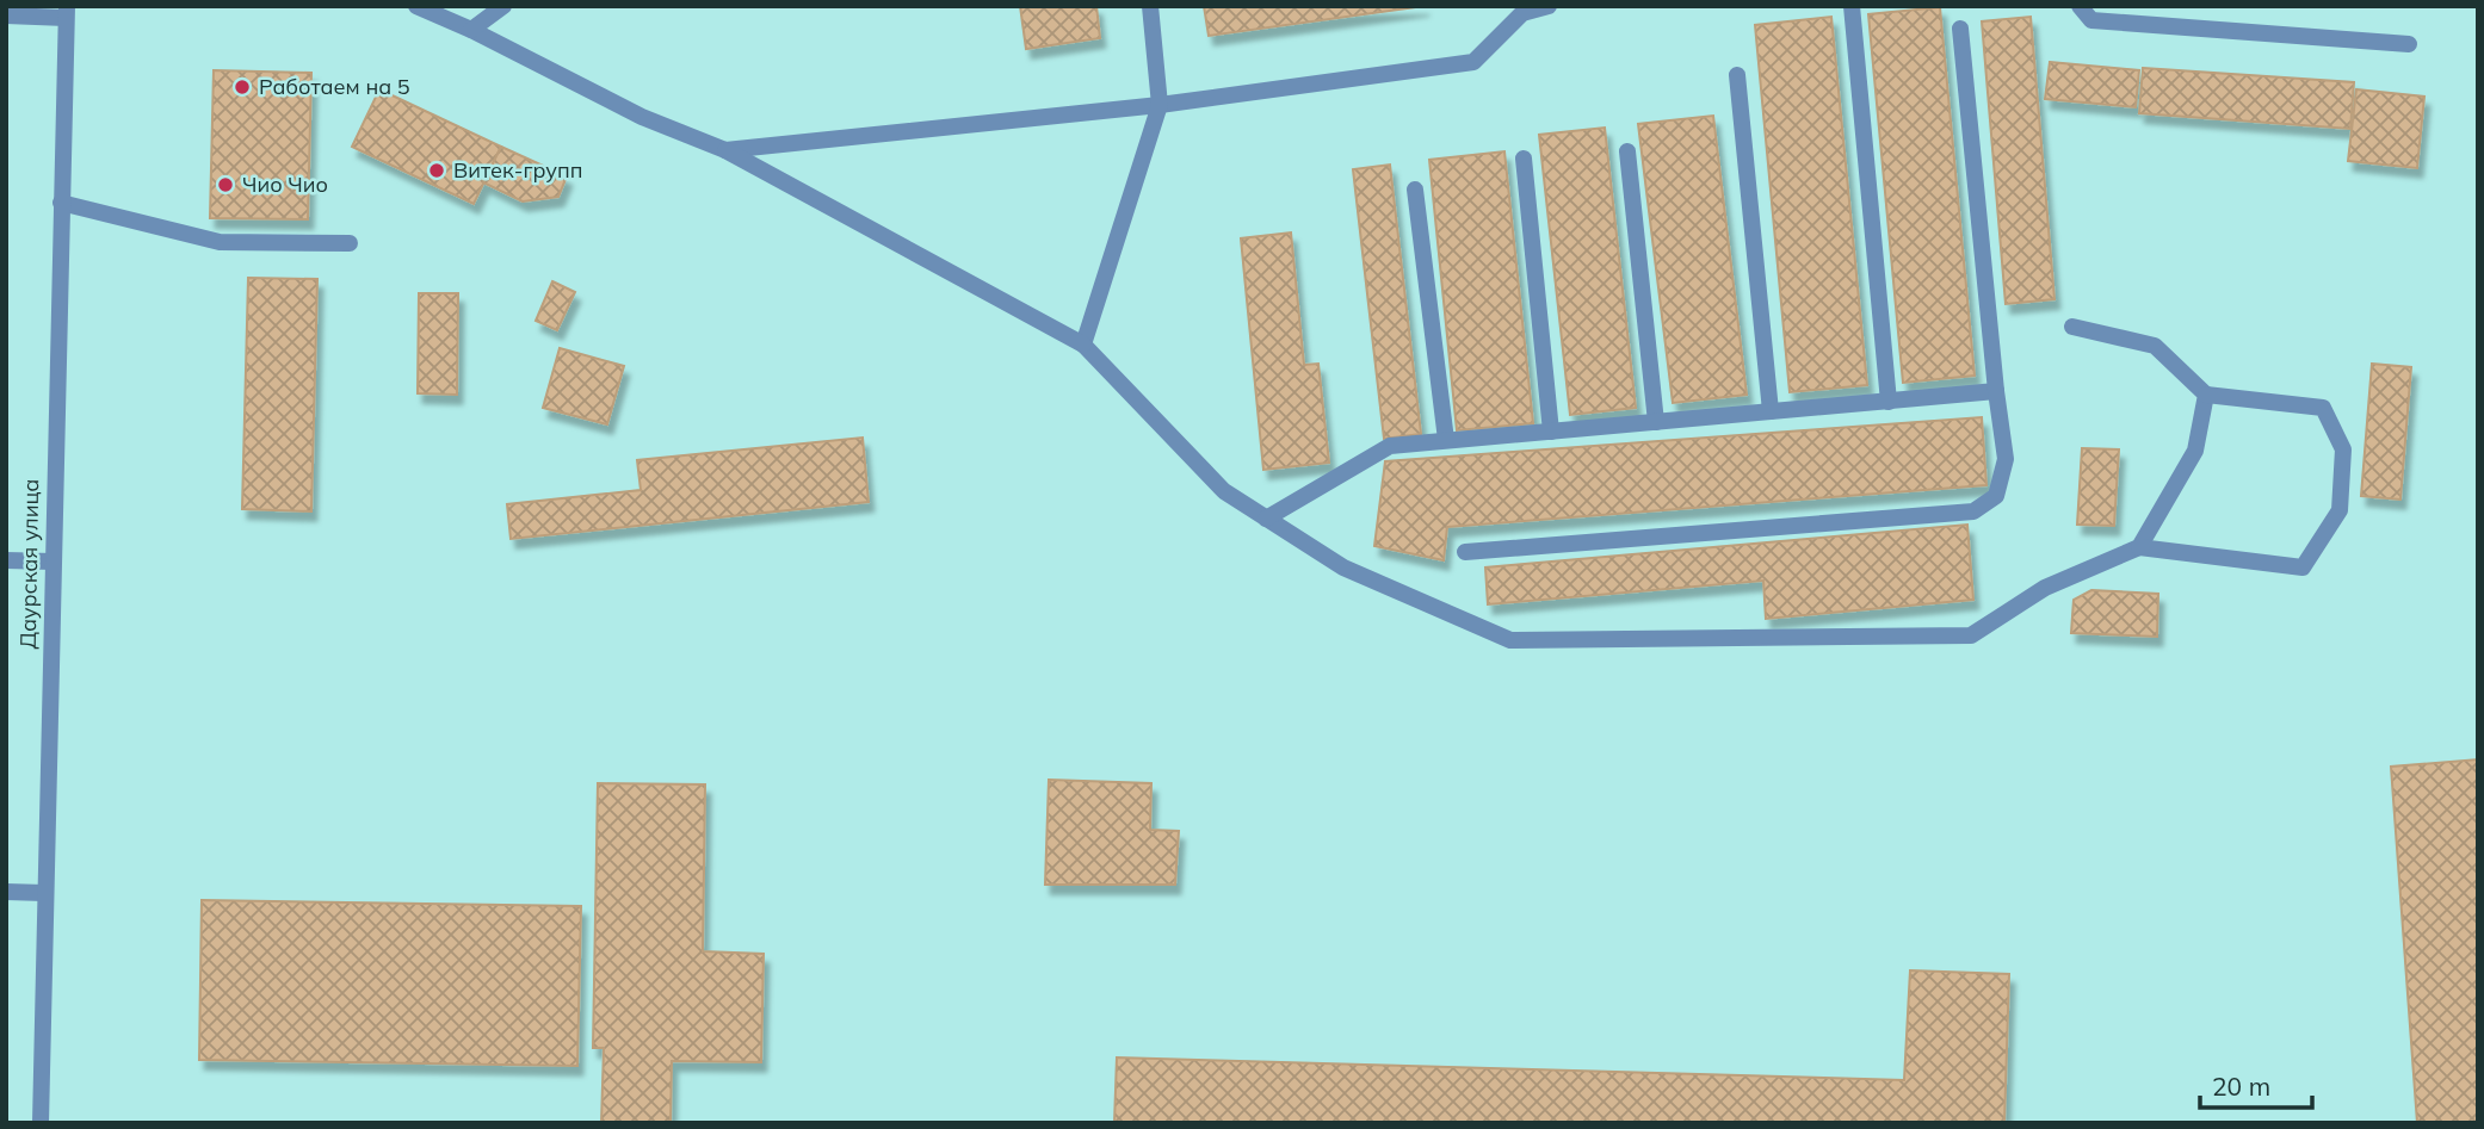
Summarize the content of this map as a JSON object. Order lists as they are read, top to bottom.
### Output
{
  "streets": {
    "street": ["Даурская улица"]
  },
  "places": ["Работаем на 5", "Витек-групп", "Чио Чио"],
  "scale_bar": "20 m"
}
